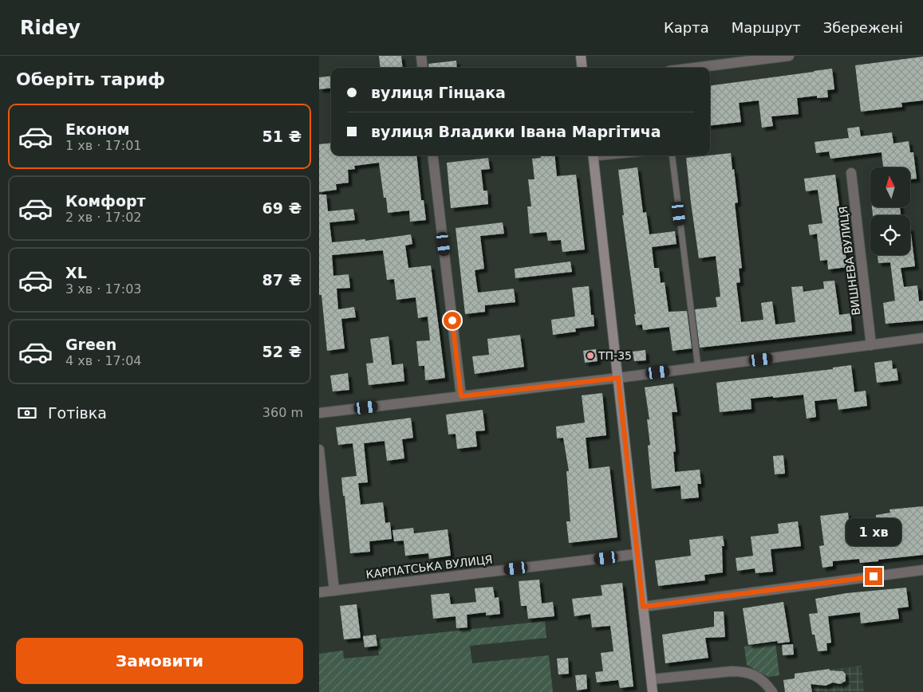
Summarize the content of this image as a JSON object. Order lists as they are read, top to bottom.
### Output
{
  "streets": {
    "street": ["ВИШНЕВА ВУЛИЦЯ", "КАРПАТСЬКА ВУЛИЦЯ"]
  },
  "places": ["ТП-35"],
  "north": "top",
  "page": {
    "header": "Ridey",
    "nav": ["Карта", "Маршрут", "Збережені"],
    "heading": "Оберіть тариф",
    "banner": ["вулиця Гінцака", "вулиця Владики Івана Маргітича"],
    "list": [
      {
        "name": "Економ",
        "note": "1 хв · 17:01",
        "value": "51 ₴"
      },
      {
        "name": "Комфорт",
        "note": "2 хв · 17:02",
        "value": "69 ₴"
      },
      {
        "name": "XL",
        "note": "3 хв · 17:03",
        "value": "87 ₴"
      },
      {
        "name": "Green",
        "note": "4 хв · 17:04",
        "value": "52 ₴"
      }
    ],
    "pay": ["Готівка", "360 m"],
    "bubble": "1 хв",
    "buttons": "Замовити"
  }
}
